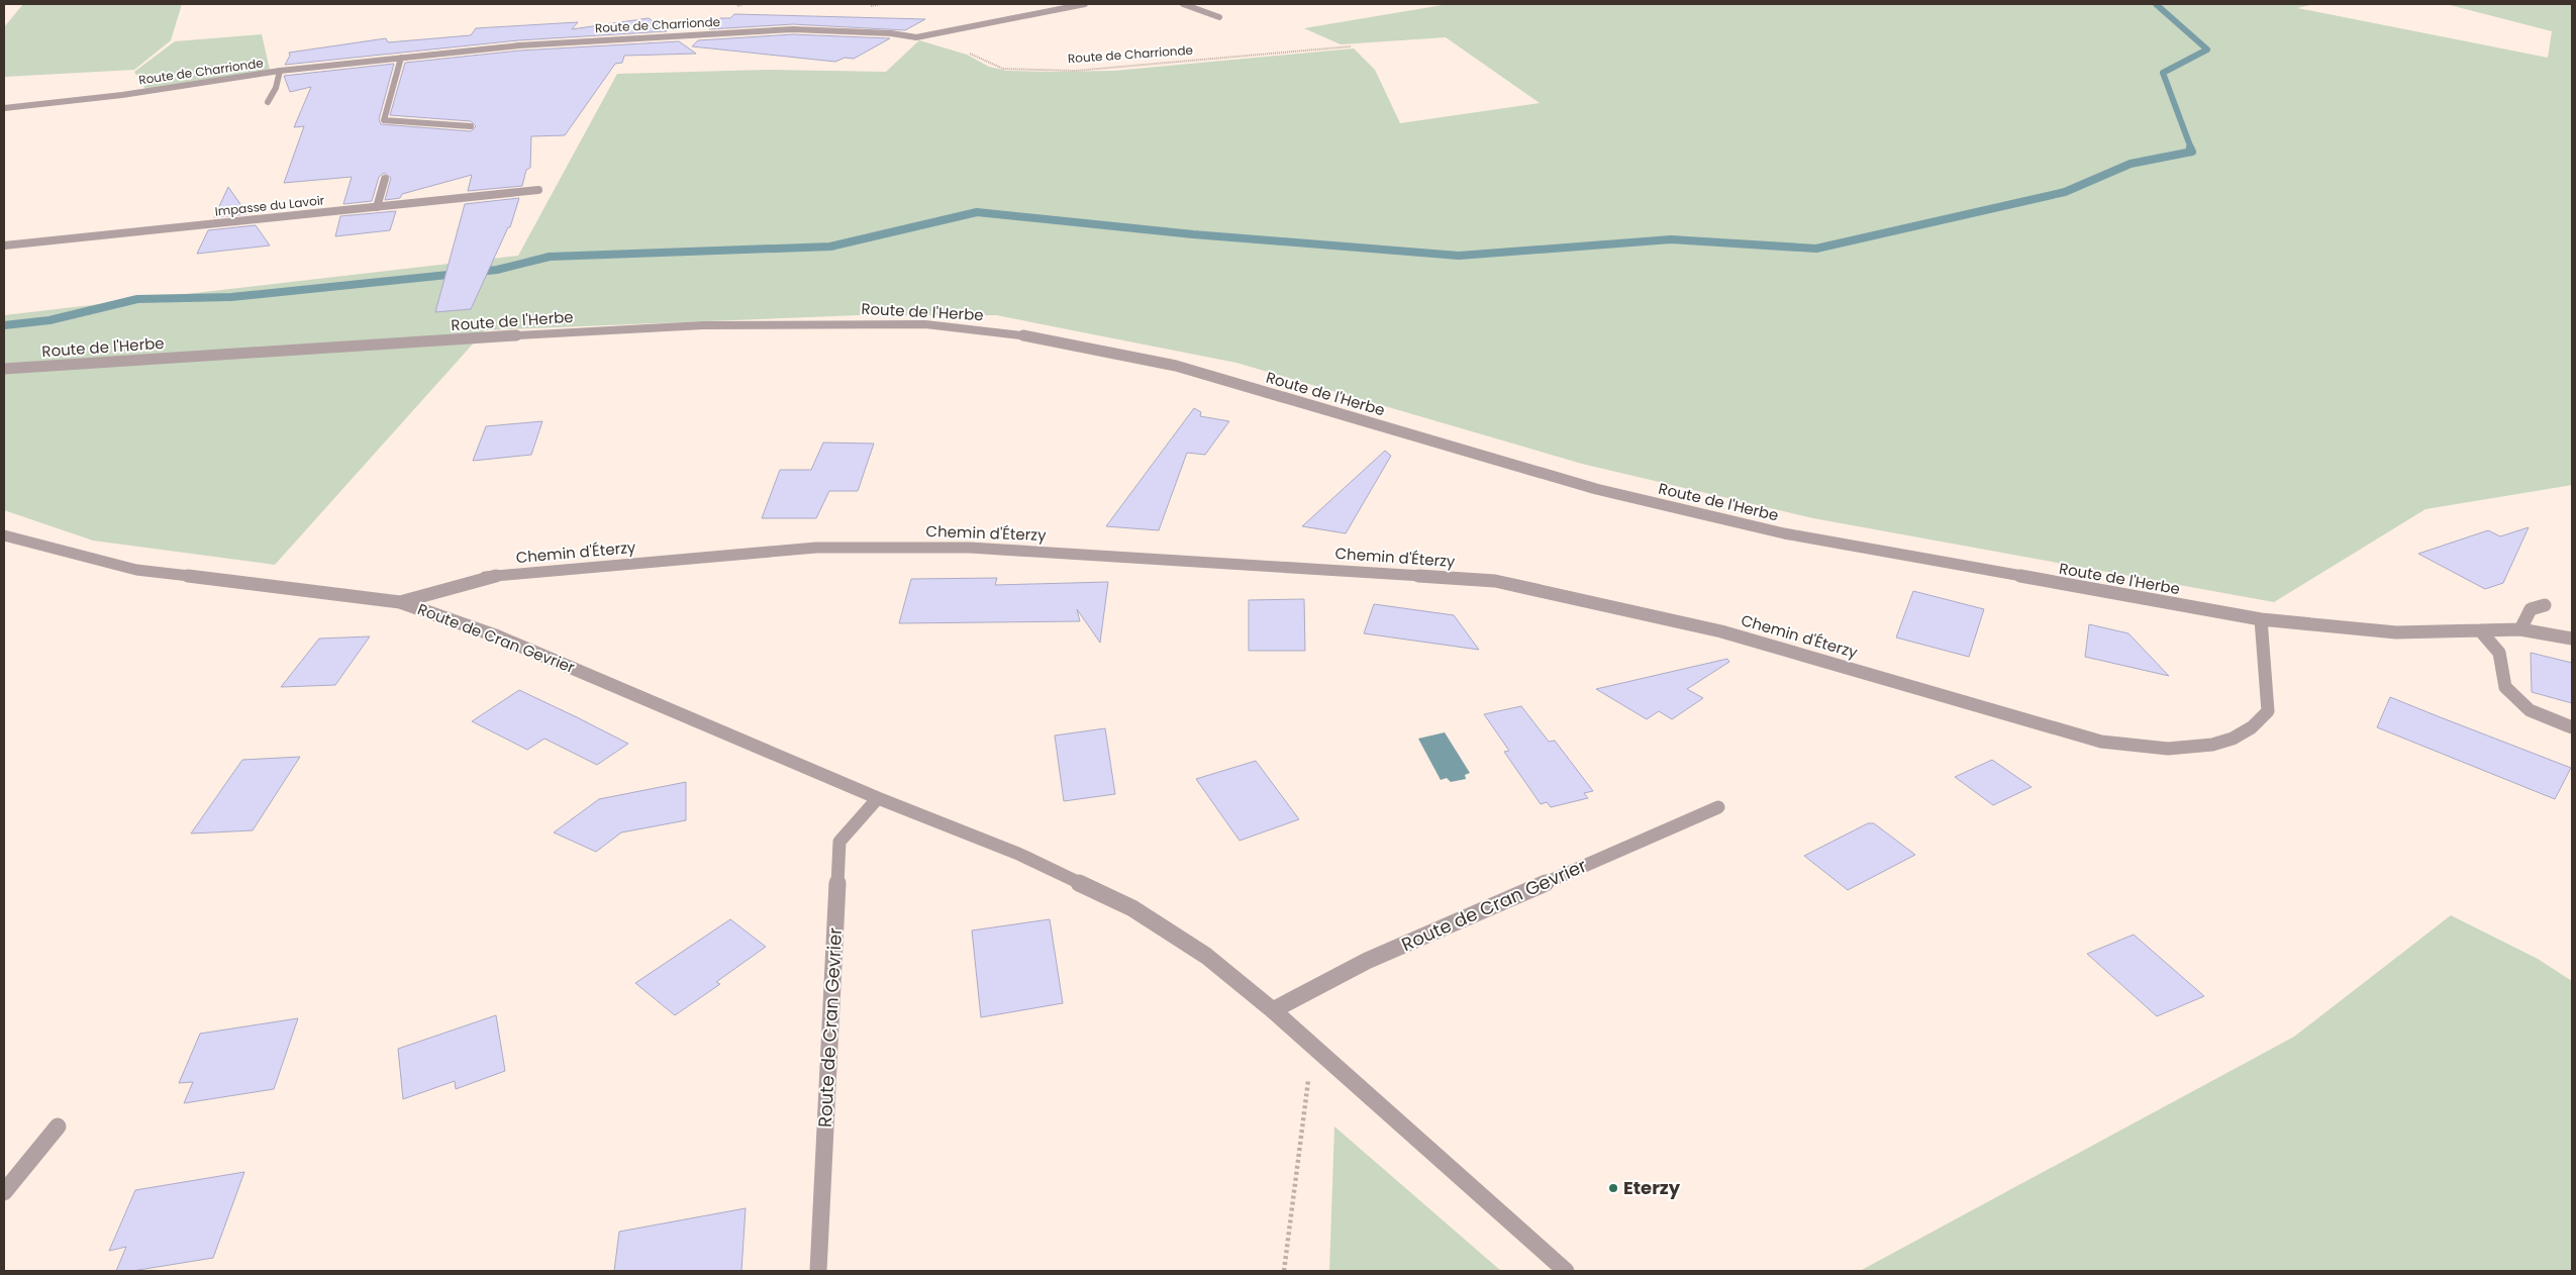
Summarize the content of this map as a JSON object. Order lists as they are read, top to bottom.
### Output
{
  "streets": {
    "street": [
      "Route de Charrionde",
      "Impasse du Lavoir",
      "Route de l'Herbe",
      "Chemin d'Éterzy",
      "Route de Cran Gevrier"
    ]
  },
  "crossings": [
    ["Route de l'Herbe", "Chemin d'Éterzy"],
    ["Chemin d'Éterzy", "Route de Cran Gevrier"]
  ],
  "places": ["Eterzy"]
}
